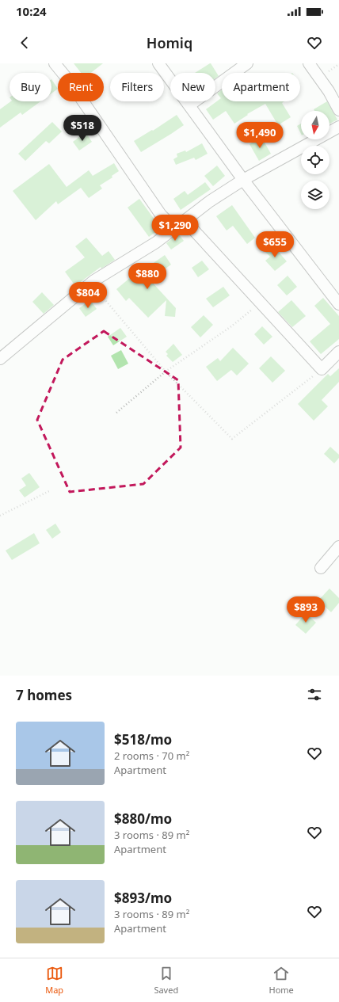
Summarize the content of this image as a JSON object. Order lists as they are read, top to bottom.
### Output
{
  "north": "bottom",
  "page": {
    "status": "10:24",
    "header": "Homiq",
    "chip": [
      "Buy",
      "Rent",
      "Filters",
      "New",
      "Apartment"
    ],
    "price": [
      "$518",
      "$1,490",
      "$1,290",
      "$655",
      "$880",
      "$804",
      "$893"
    ],
    "heading": "7 homes",
    "list": [
      {
        "name": "$518/mo",
        "note": "2 rooms · 70 m² · Apartment"
      },
      {
        "name": "$880/mo",
        "note": "3 rooms · 89 m² · Apartment"
      },
      {
        "name": "$893/mo",
        "note": "3 rooms · 89 m² · Apartment"
      }
    ],
    "tabs": ["Map", "Saved", "Home"]
  }
}
